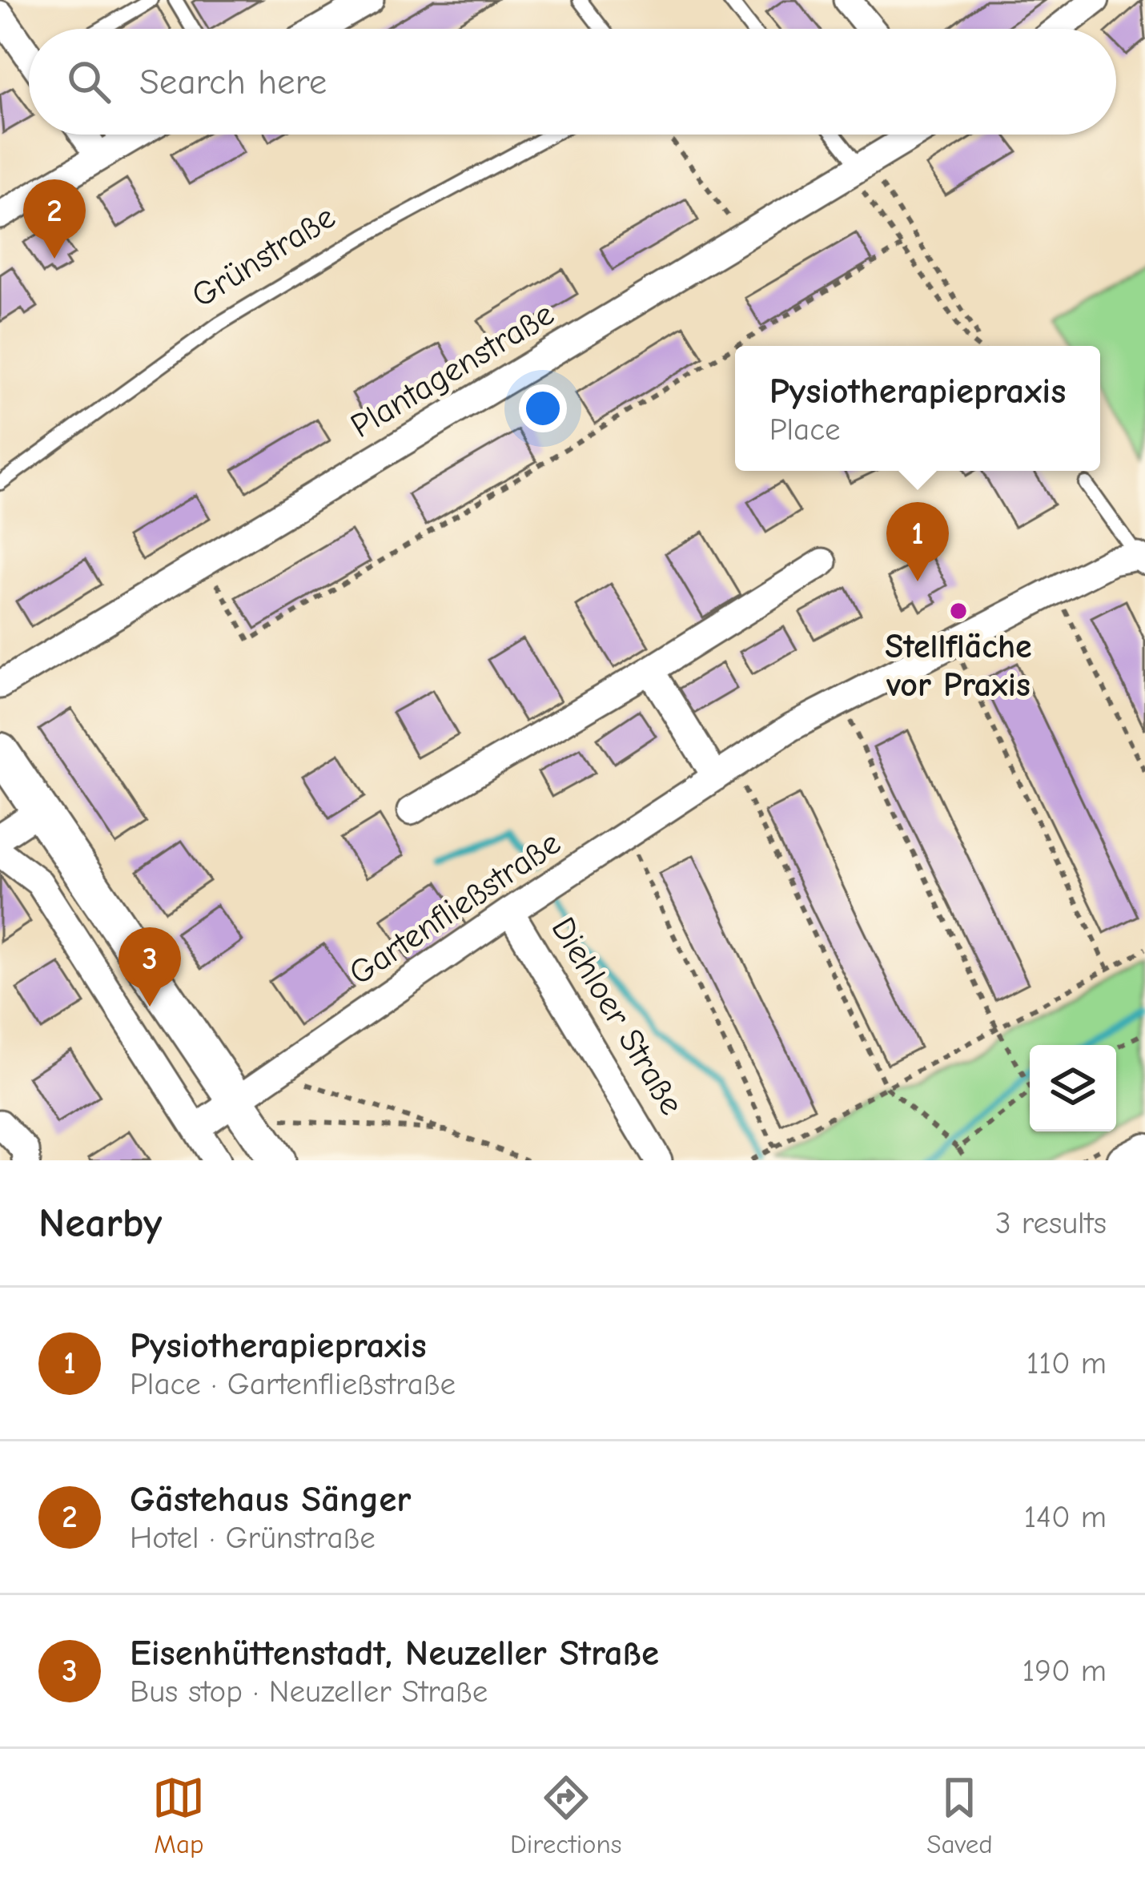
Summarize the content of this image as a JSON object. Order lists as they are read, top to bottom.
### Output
{
  "streets": {
    "street": ["Plantagenstraße", "Gartenfließstraße", "Diehloer Straße"],
    "lane": ["Grünstraße"]
  },
  "crossings": [
    ["Gartenfließstraße", "Diehloer Straße"]
  ],
  "places": ["Stellfläche vor Praxis"],
  "page": {
    "search": "Search here",
    "pins": ["2", "1", "3"],
    "popup": ["Pysiotherapiepraxis", "Place"],
    "heading": ["Nearby", "3 results"],
    "list": [
      {
        "mark": "1",
        "name": "Pysiotherapiepraxis",
        "note": "Place · Gartenfließstraße",
        "value": "110 m"
      },
      {
        "mark": "2",
        "name": "Gästehaus Sänger",
        "note": "Hotel · Grünstraße",
        "value": "140 m"
      },
      {
        "mark": "3",
        "name": "Eisenhüttenstadt, Neuzeller Straße",
        "note": "Bus stop · Neuzeller Straße",
        "value": "190 m"
      }
    ],
    "nav": ["Map", "Directions", "Saved"]
  }
}
